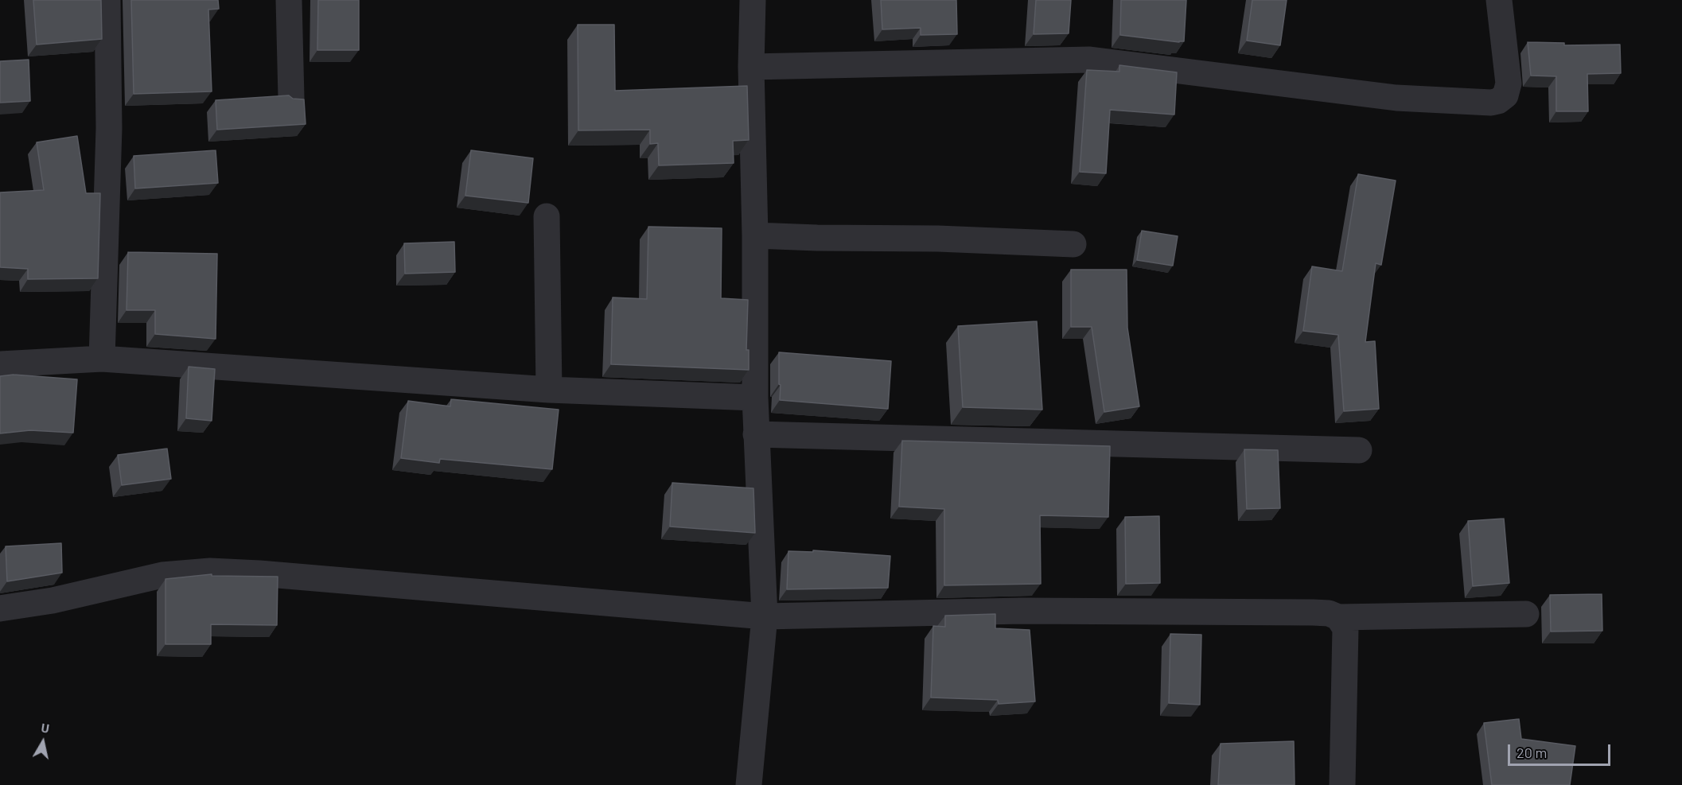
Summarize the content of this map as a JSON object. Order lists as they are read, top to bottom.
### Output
{
  "scale_bar": "20 m",
  "north": "top"
}
